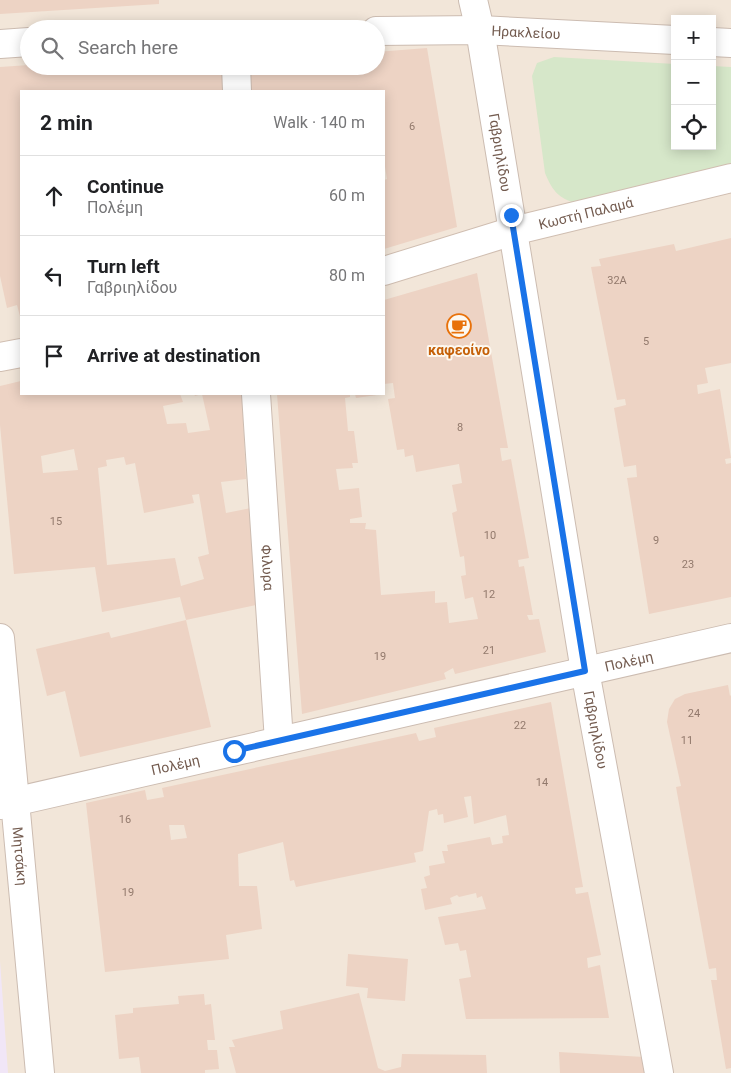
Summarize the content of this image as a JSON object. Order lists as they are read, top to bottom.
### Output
{
  "streets": {
    "street": [
      "Ηρακλείου",
      "Γαβριηλίδου",
      "Κωστή Παλαμά",
      "Φιλυρα",
      "Πολέμη",
      "Μητσάκη"
    ]
  },
  "crossings": [
    ["Ηρακλείου", "Γαβριηλίδου"],
    ["Γαβριηλίδου", "Κωστή Παλαμά"],
    ["Γαβριηλίδου", "Πολέμη"],
    ["Φιλυρα", "Πολέμη"],
    ["Πολέμη", "Μητσάκη"]
  ],
  "places": {
    "cafe": ["καφεοίνο"]
  },
  "house_numbers": [
    "6",
    "32Α",
    "5",
    "8",
    "15",
    "10",
    "9",
    "23",
    "12",
    "21",
    "19",
    "24",
    "22",
    "11",
    "14",
    "16",
    "19"
  ],
  "page": {
    "map_buttons": ["+", "−"],
    "search": "Search here",
    "heading": ["2 min", "Walk · 140 m"],
    "list": [
      ["Continue", "Πολέμη", "60 m"],
      ["Turn left", "Γαβριηλίδου", "80 m"],
      "Arrive at destination"
    ]
  }
}
